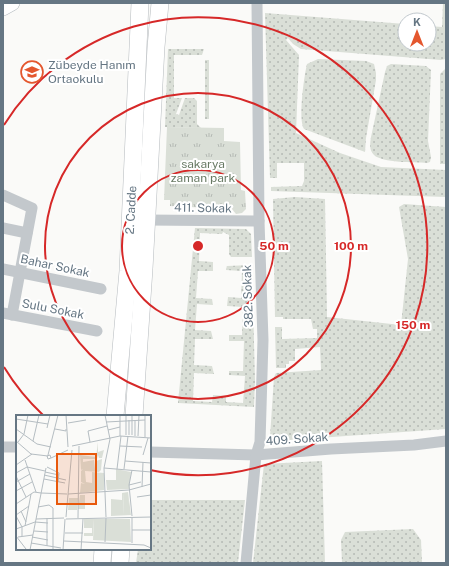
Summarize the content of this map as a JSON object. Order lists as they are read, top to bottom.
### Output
{
  "streets": {
    "main road": ["2. Cadde"],
    "street": [
      "411. Sokak",
      "Bahar Sokak",
      "382. Sokak",
      "Sulu Sokak",
      "409. Sokak"
    ]
  },
  "crossings": [
    ["411. Sokak", "2. Cadde"],
    ["411. Sokak", "382. Sokak"],
    ["382. Sokak", "409. Sokak"]
  ],
  "parks": ["sakarya zaman park"],
  "places": {
    "school or university": ["Zübeyde Hanım Ortaokulu"]
  },
  "north": "top",
  "rings": ["50 m", "100 m", "150 m"]
}
